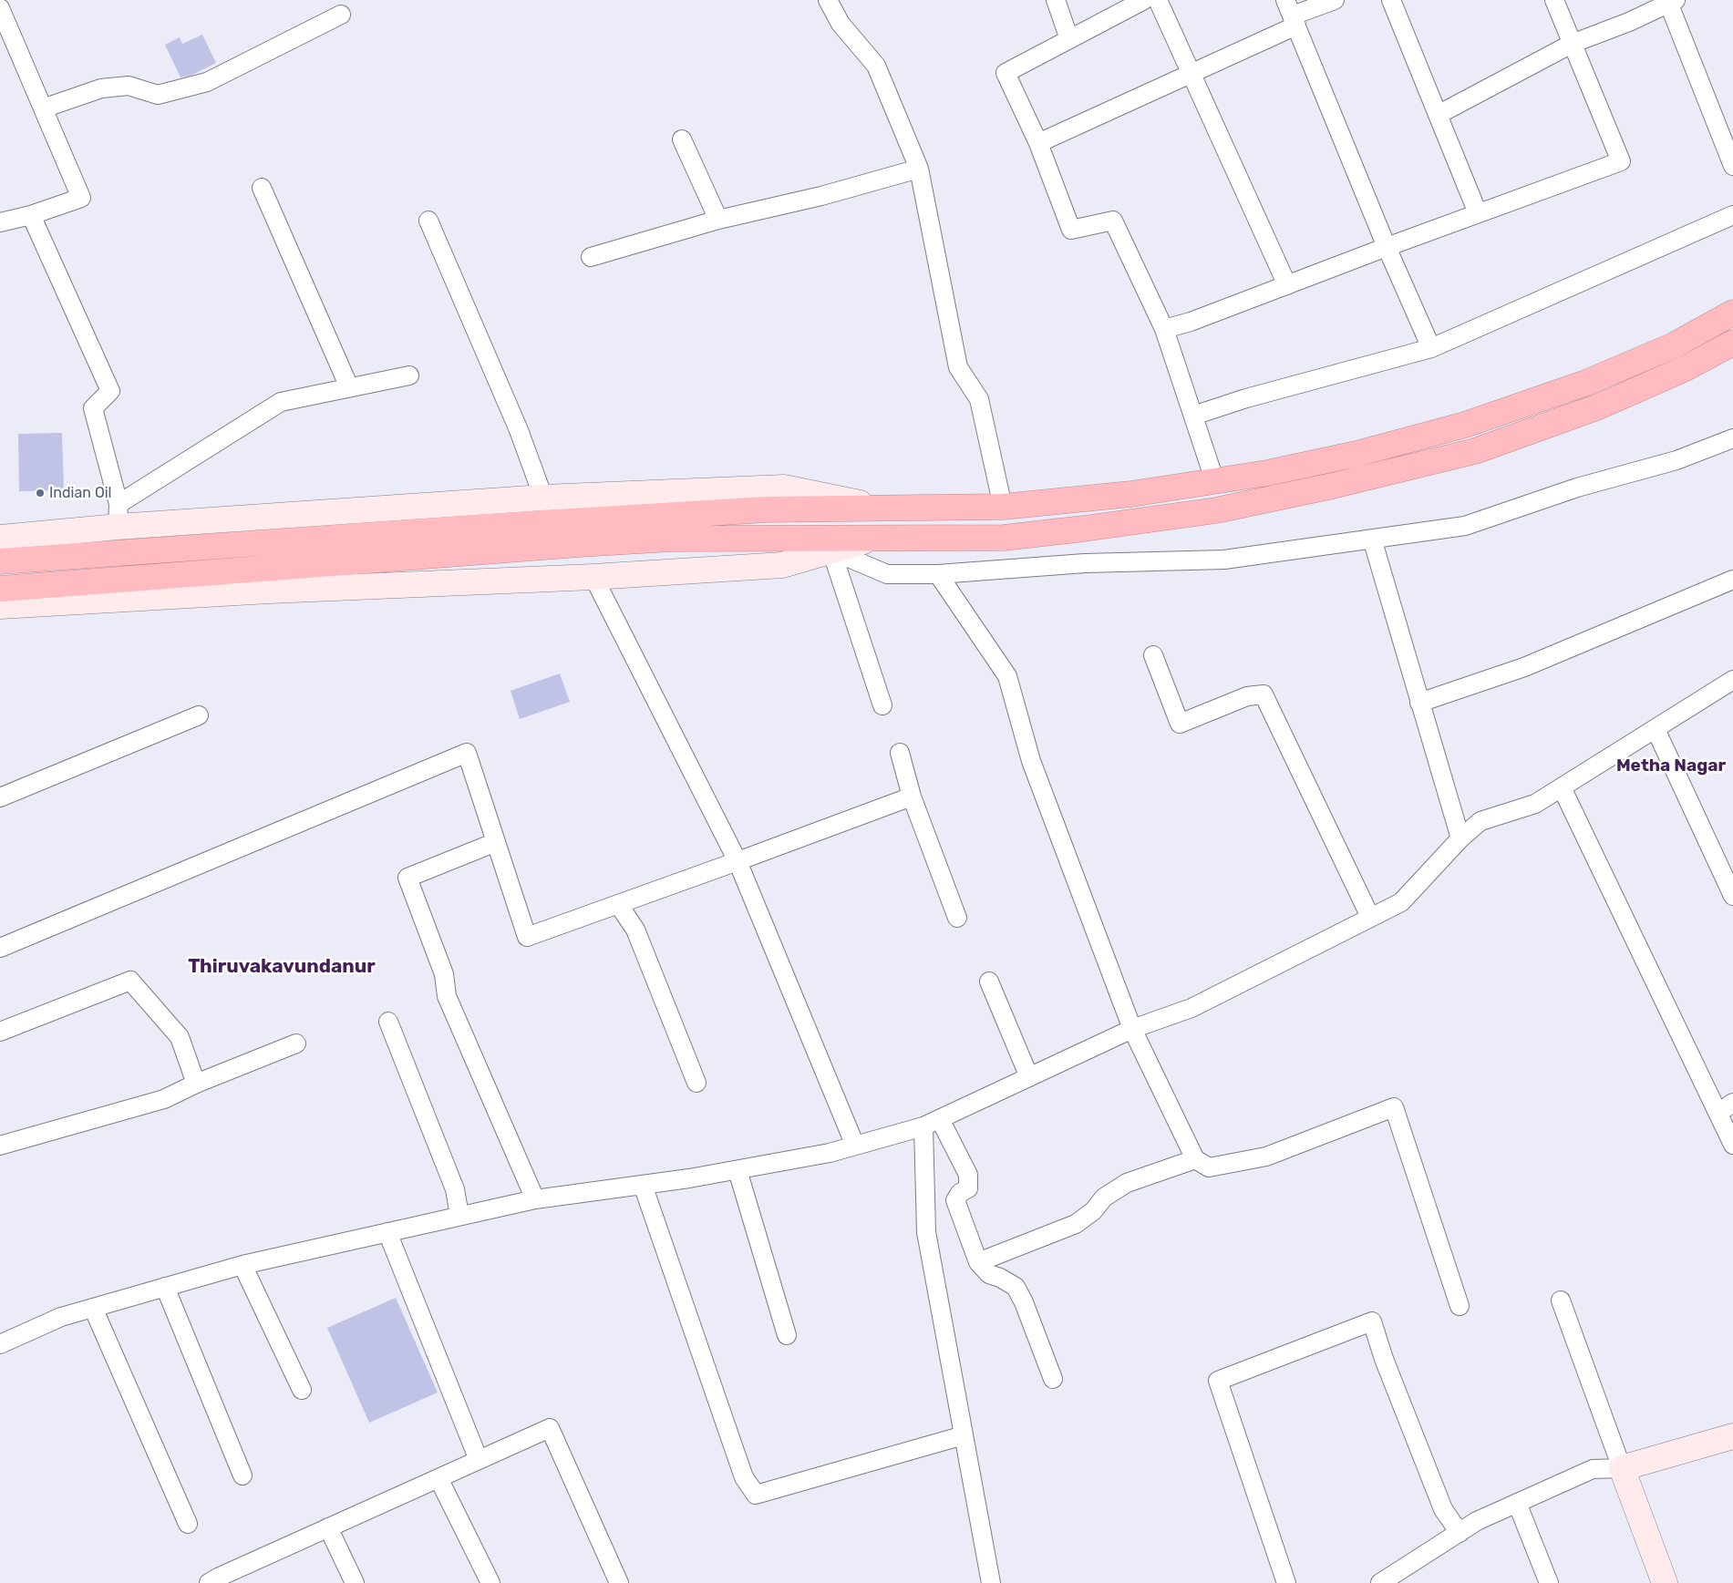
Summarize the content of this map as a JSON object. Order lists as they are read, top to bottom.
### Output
{
  "districts": ["Metha Nagar", "Thiruvakavundanur"],
  "places": ["Indian Oil"]
}
